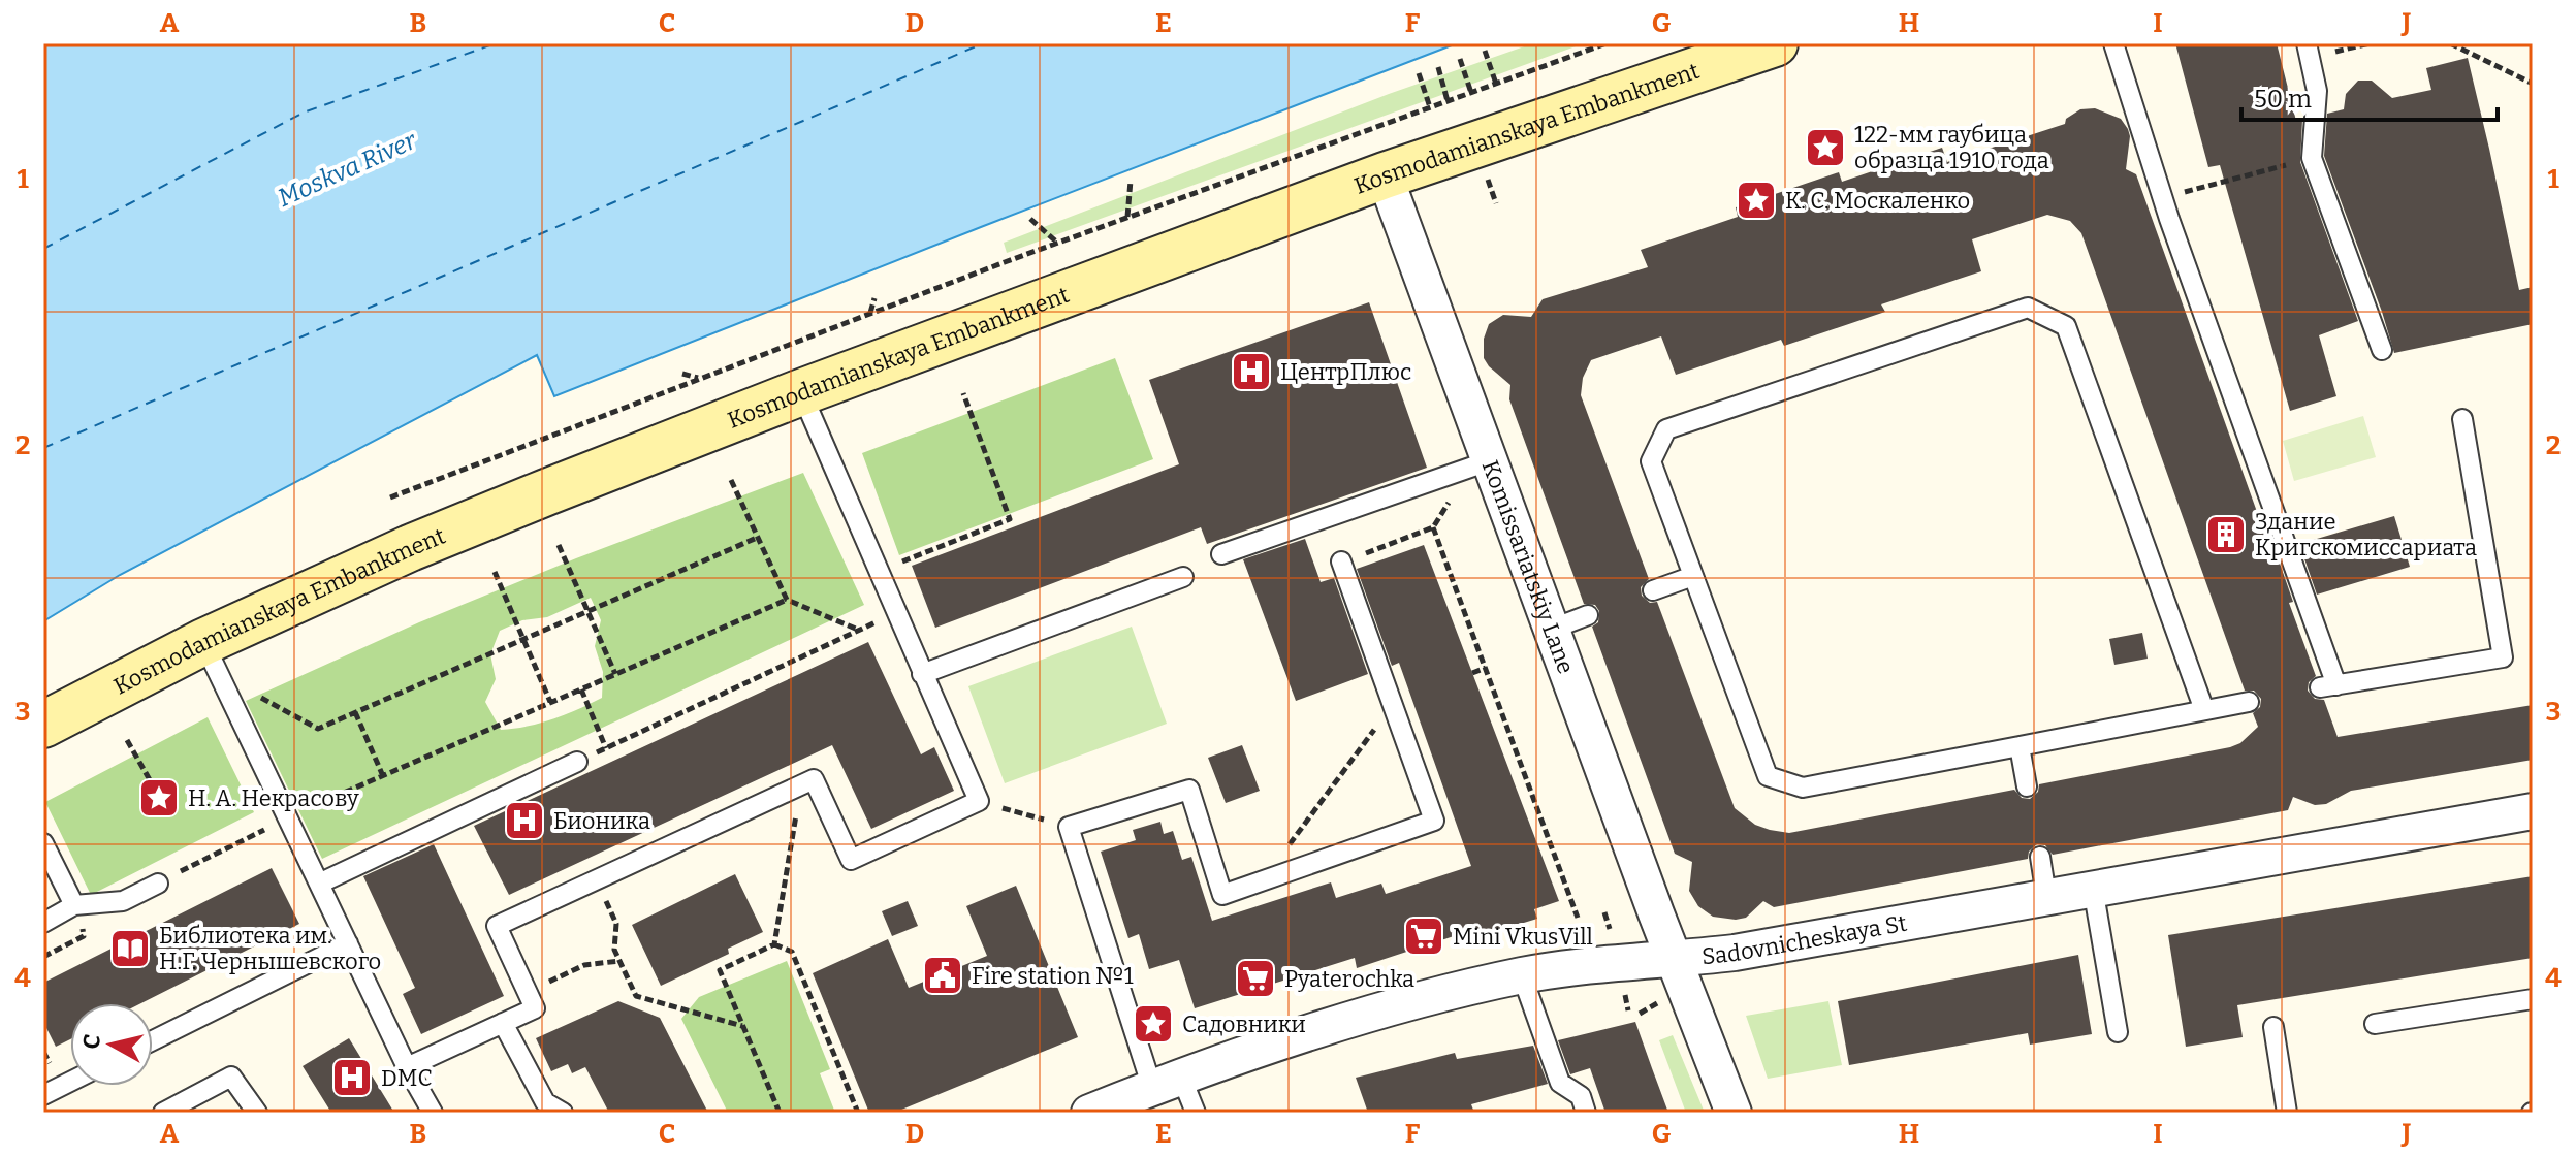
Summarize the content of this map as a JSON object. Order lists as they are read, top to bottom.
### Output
{
  "streets": {
    "main road": ["Kosmodamianskaya Embankment"],
    "street": ["Komissariatskiy Lane", "Sadovnicheskaya St"]
  },
  "crossings": [
    ["Kosmodamianskaya Embankment", "Komissariatskiy Lane"],
    ["Komissariatskiy Lane", "Sadovnicheskaya St"]
  ],
  "water": ["Moskva River"],
  "places": {
    "place": [
      "122-мм гаубица образца 1910 года",
      "К. С. Москаленко",
      "Н. А. Некрасову",
      "Садовники"
    ],
    "hospital": ["ЦентрПлюс", "Бионика", "DMC"],
    "building": ["Здание Кригскомиссариата"],
    "supermarket": ["Mini VkusVill", "Pyaterochka"],
    "library": ["Библиотека им. Н.Г. Чернышевского"],
    "public building": ["Fire station №1"]
  },
  "scale_bar": "50 m",
  "north": "left",
  "grid": {
    "columns": [
      "A",
      "B",
      "C",
      "D",
      "E",
      "F",
      "G",
      "H",
      "I",
      "J"
    ],
    "rows": [
      "1",
      "2",
      "3",
      "4"
    ]
  }
}
